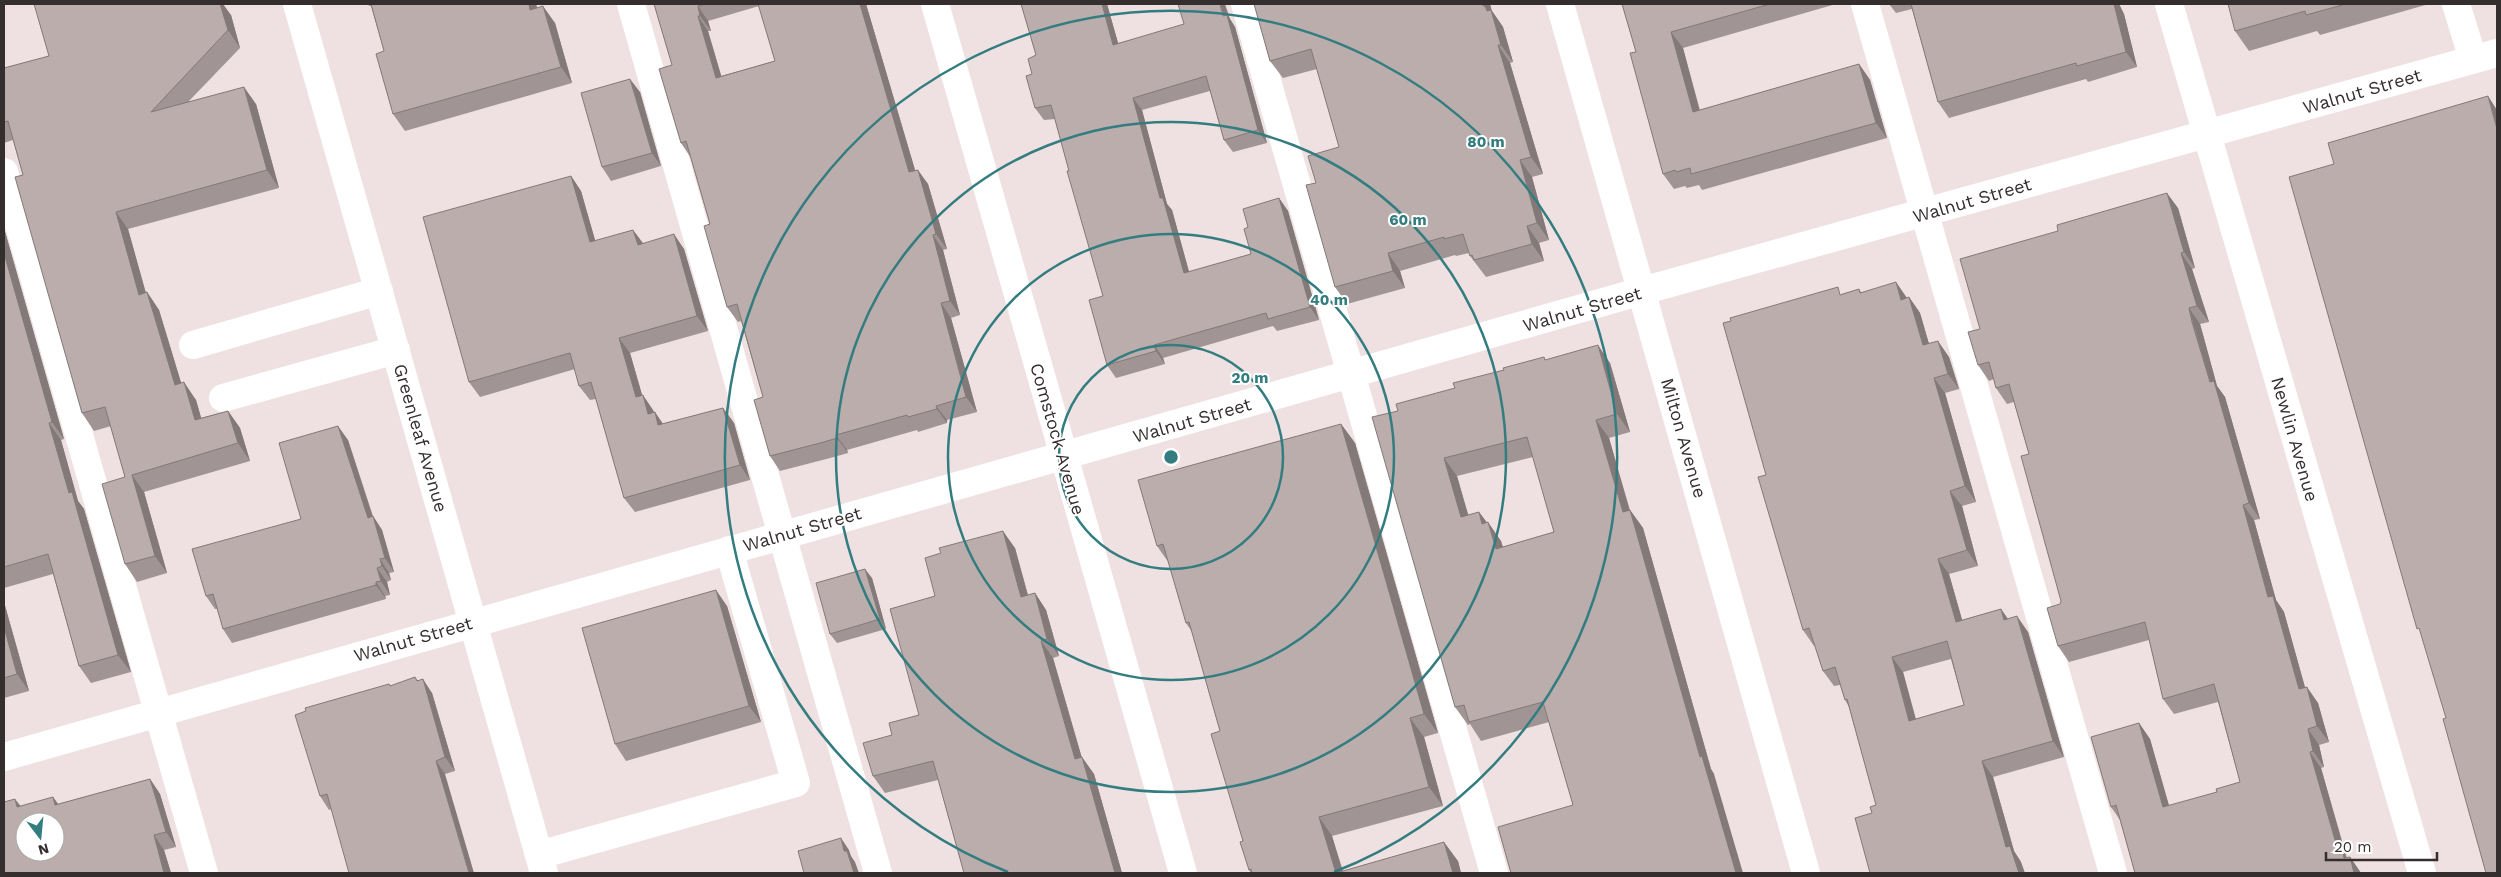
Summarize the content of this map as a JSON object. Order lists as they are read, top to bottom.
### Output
{
  "streets": {
    "street": [
      "Walnut Street",
      "Greenleaf Avenue",
      "Milton Avenue",
      "Comstock Avenue",
      "Newlin Avenue"
    ]
  },
  "crossings": [
    ["Walnut Street", "Greenleaf Avenue"],
    ["Walnut Street", "Milton Avenue"],
    ["Walnut Street", "Comstock Avenue"],
    ["Walnut Street", "Newlin Avenue"]
  ],
  "scale_bar": "20 m",
  "north": "bottom",
  "rings": [
    "80 m",
    "60 m",
    "40 m",
    "20 m"
  ]
}
